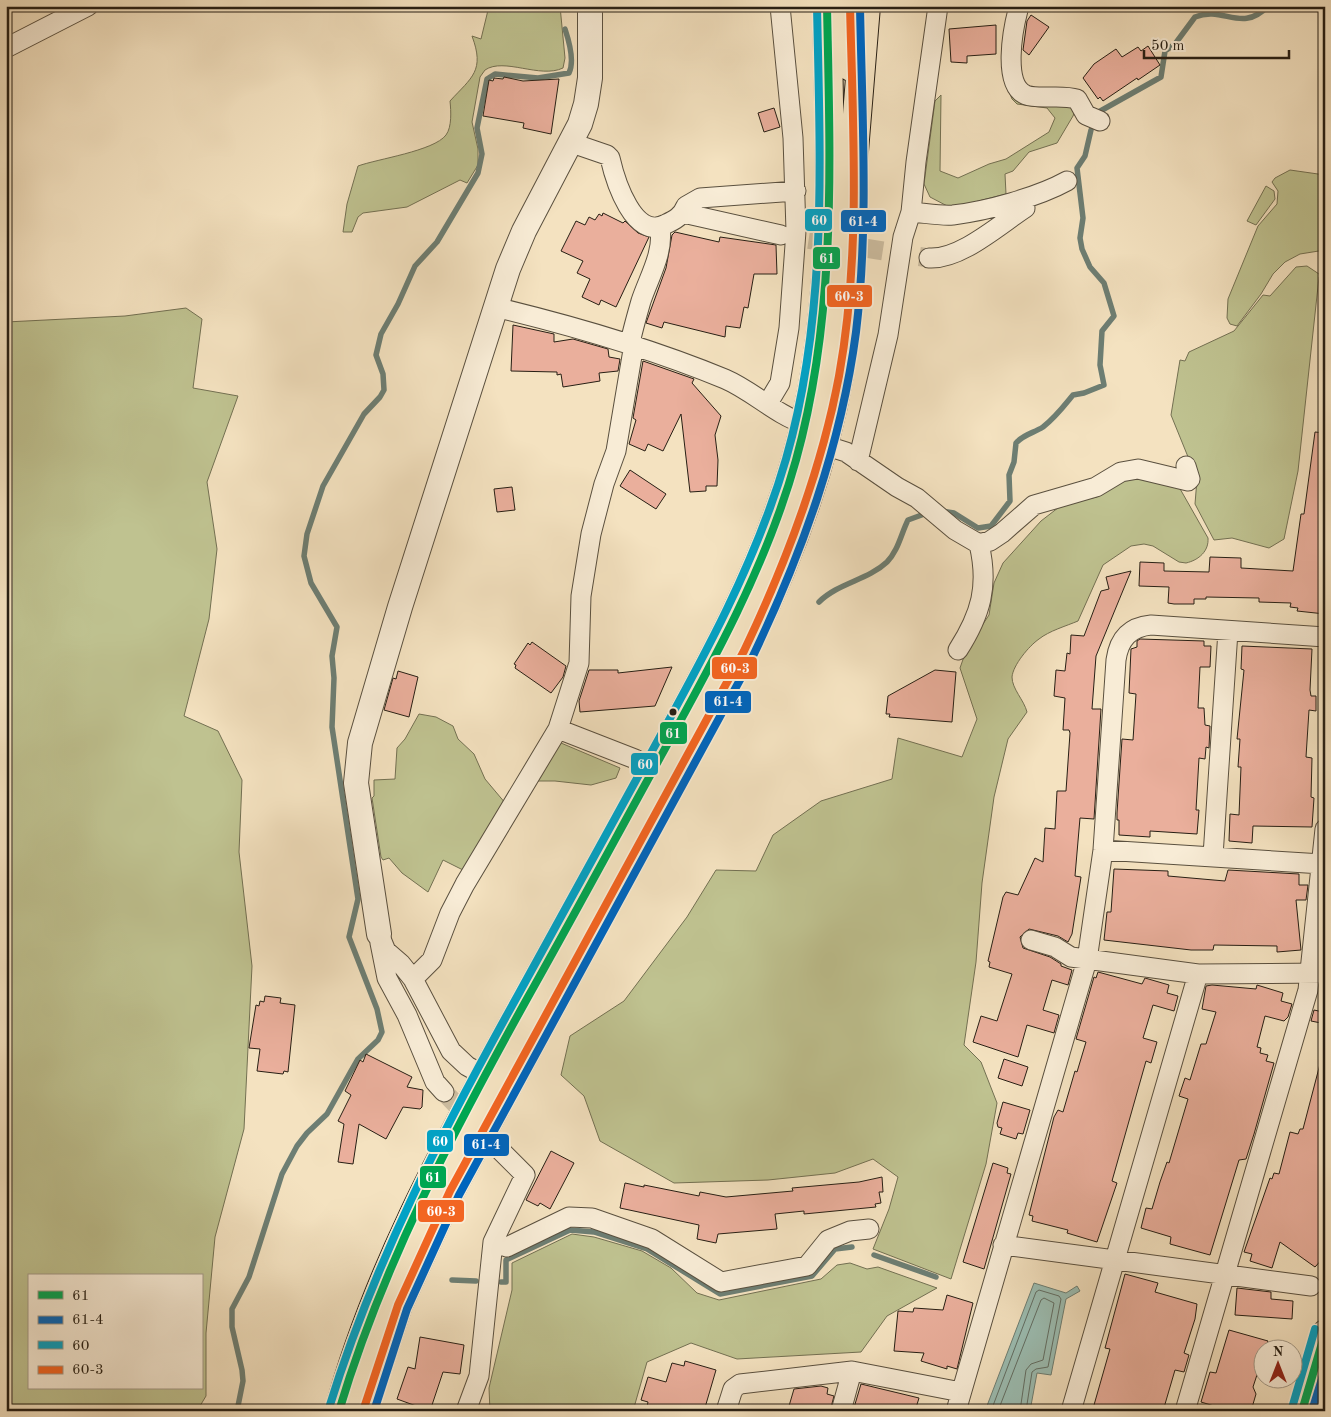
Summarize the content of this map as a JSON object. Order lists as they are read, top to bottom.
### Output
{
  "lines": [
    "transit line 61",
    "transit line 61-4",
    "transit line 60",
    "transit line 60-3"
  ],
  "legend": [
    "61",
    "61-4",
    "60",
    "60-3"
  ],
  "scale_bar": "50 m",
  "north": "top"
}
